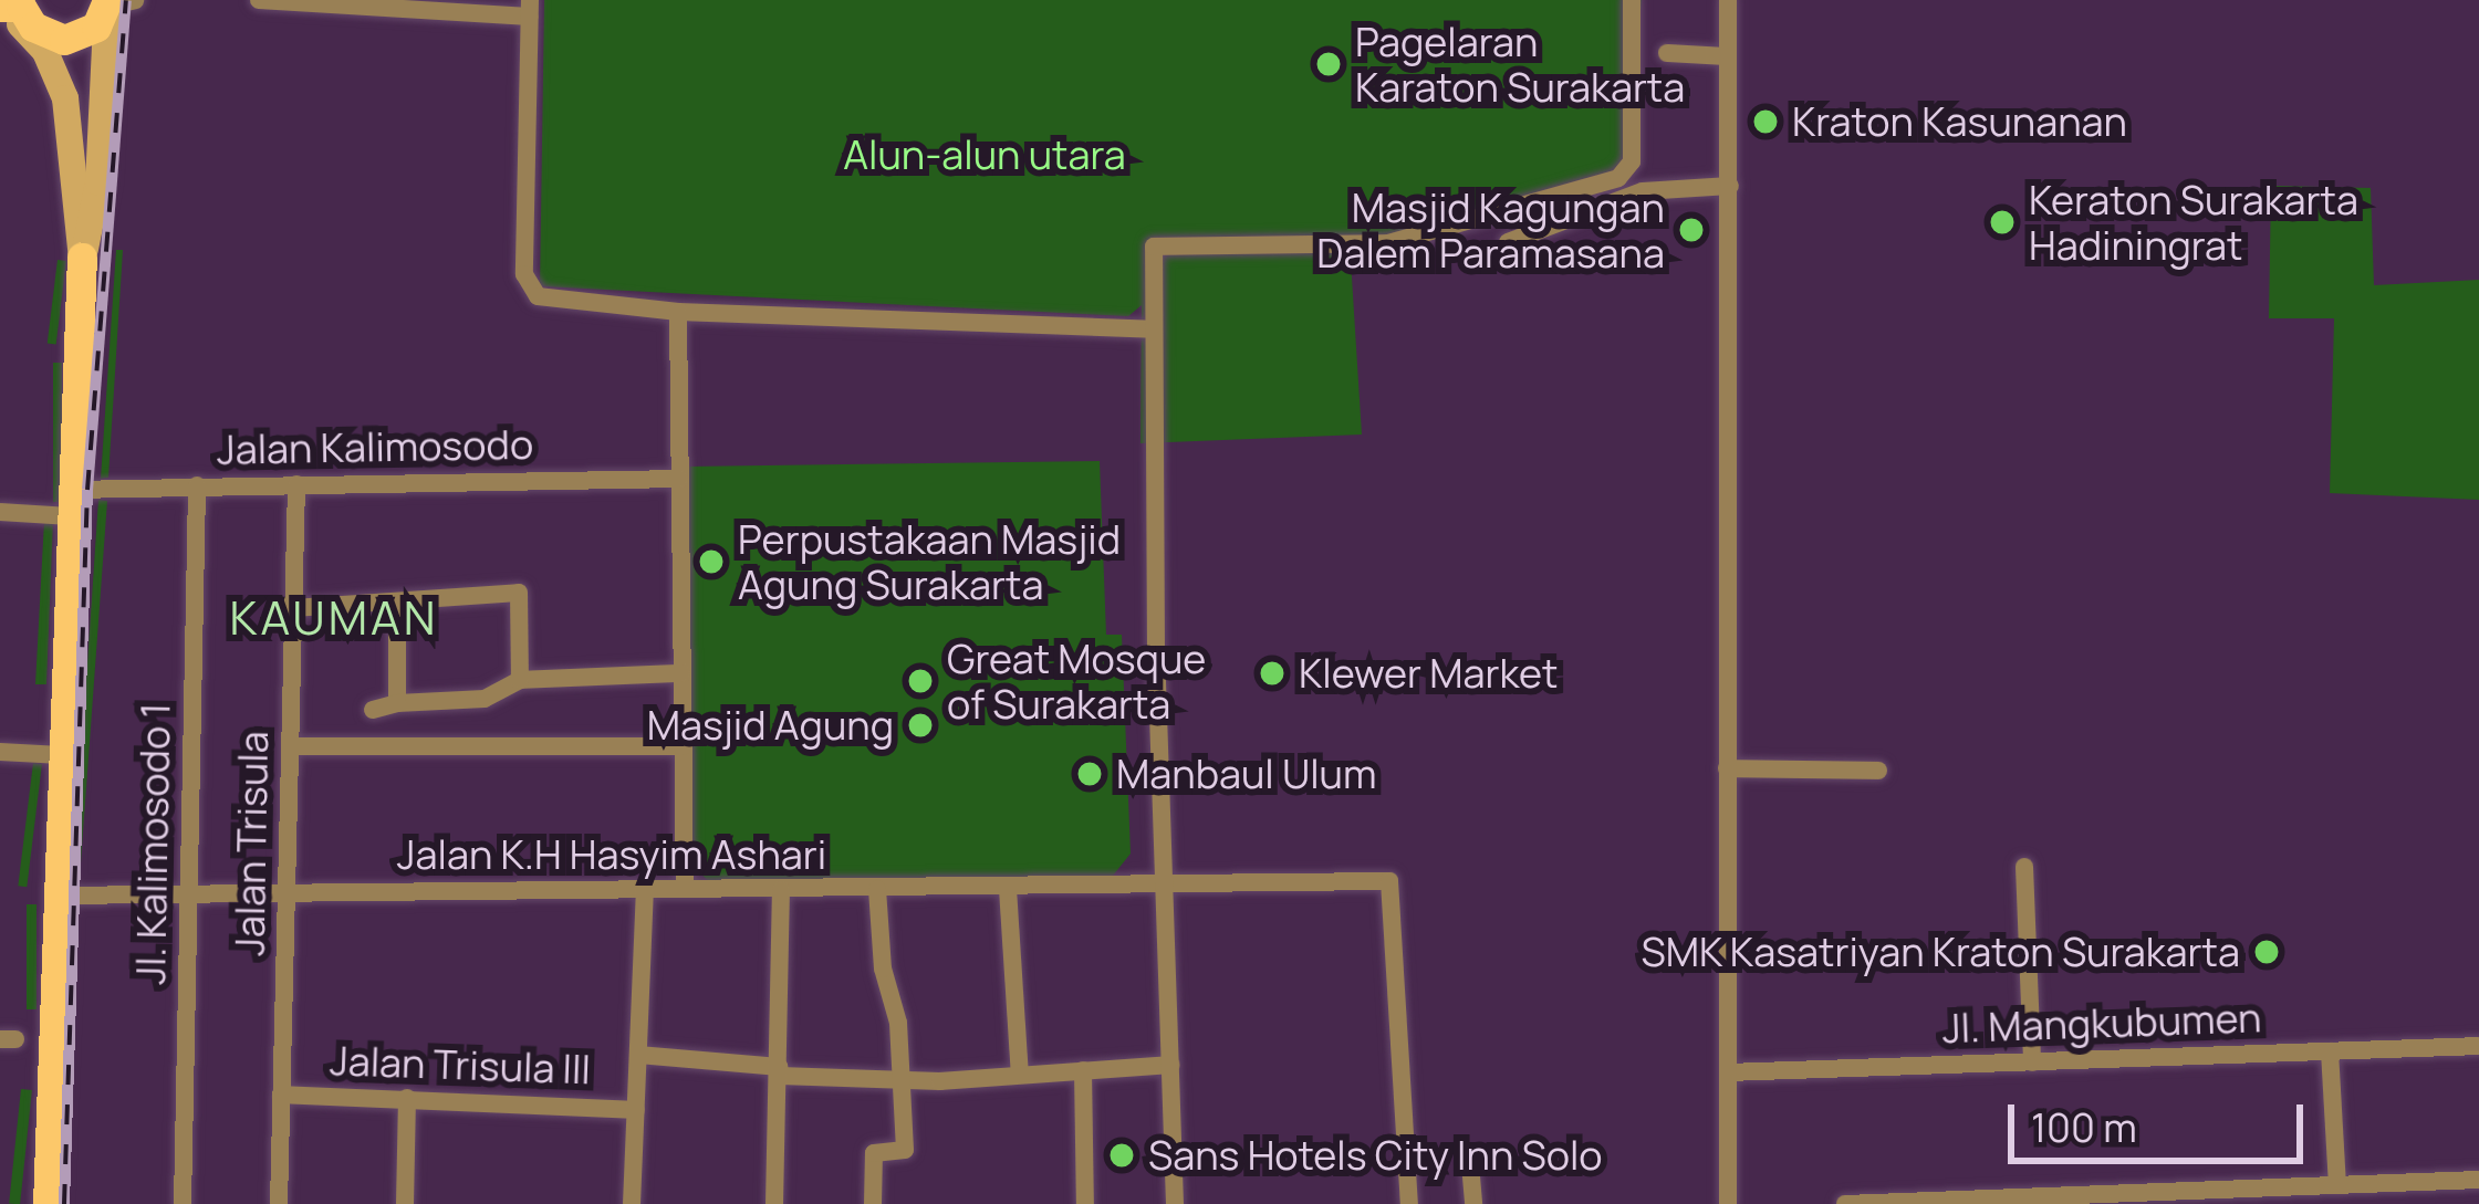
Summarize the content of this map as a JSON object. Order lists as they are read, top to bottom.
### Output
{
  "streets": {
    "street": [
      "Jalan Kalimosodo",
      "Jl. Kalimosodo 1",
      "Jalan Trisula",
      "Jalan K.H Hasyim Ashari",
      "Jl. Mangkubumen",
      "Jalan Trisula III"
    ]
  },
  "crossings": [
    ["Jalan Kalimosodo", "Jl. Kalimosodo 1"],
    ["Jalan Kalimosodo", "Jalan Trisula"],
    ["Jl. Kalimosodo 1", "Jalan K.H Hasyim Ashari"],
    ["Jalan Trisula", "Jalan K.H Hasyim Ashari"],
    ["Jalan Trisula", "Jalan Trisula III"]
  ],
  "districts": ["KAUMAN"],
  "parks": ["Alun-alun utara"],
  "places": [
    "Pagelaran Karaton Surakarta",
    "Kraton Kasunanan",
    "Keraton Surakarta Hadiningrat",
    "Masjid Kagungan Dalem Paramasana",
    "Perpustakaan Masjid Agung Surakarta",
    "Klewer Market",
    "Great Mosque of Surakarta",
    "Masjid Agung",
    "Manbaul Ulum",
    "SMK Kasatriyan Kraton Surakarta",
    "Sans Hotels City Inn Solo"
  ],
  "scale_bar": "100 m"
}
